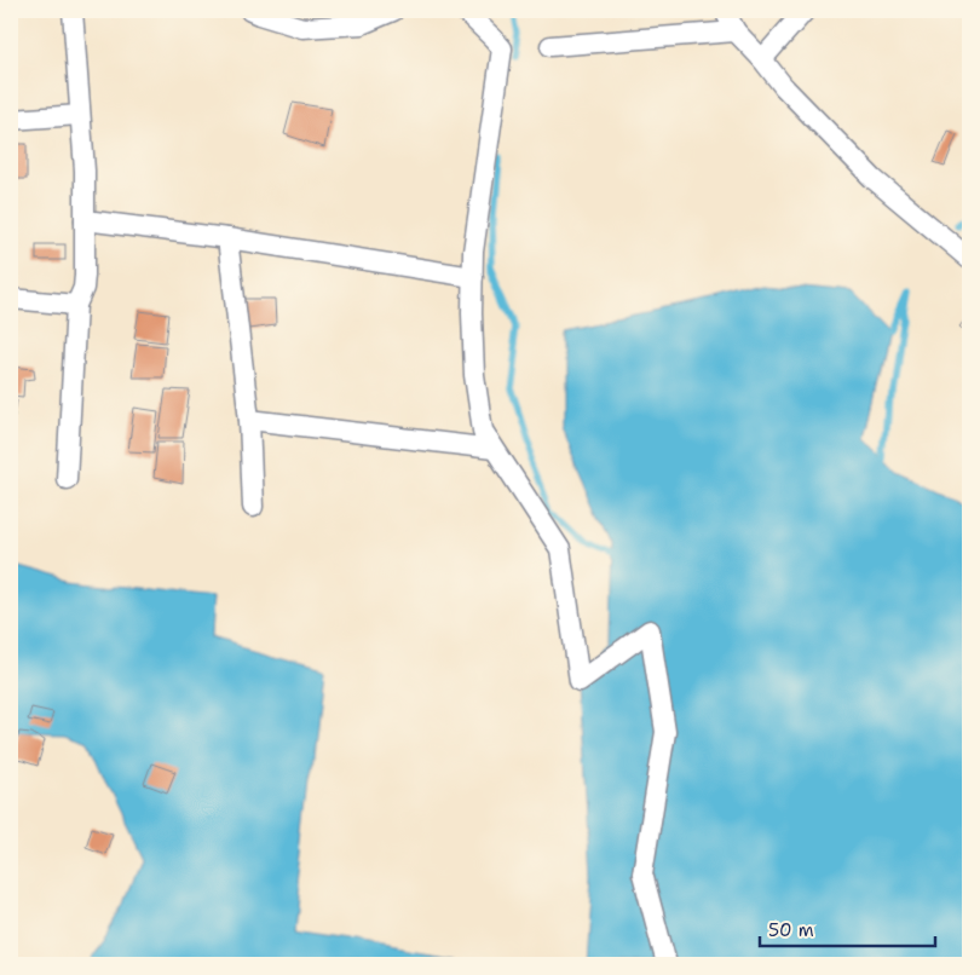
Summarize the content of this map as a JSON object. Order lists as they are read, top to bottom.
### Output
{
  "scale_bar": "50 m"
}
